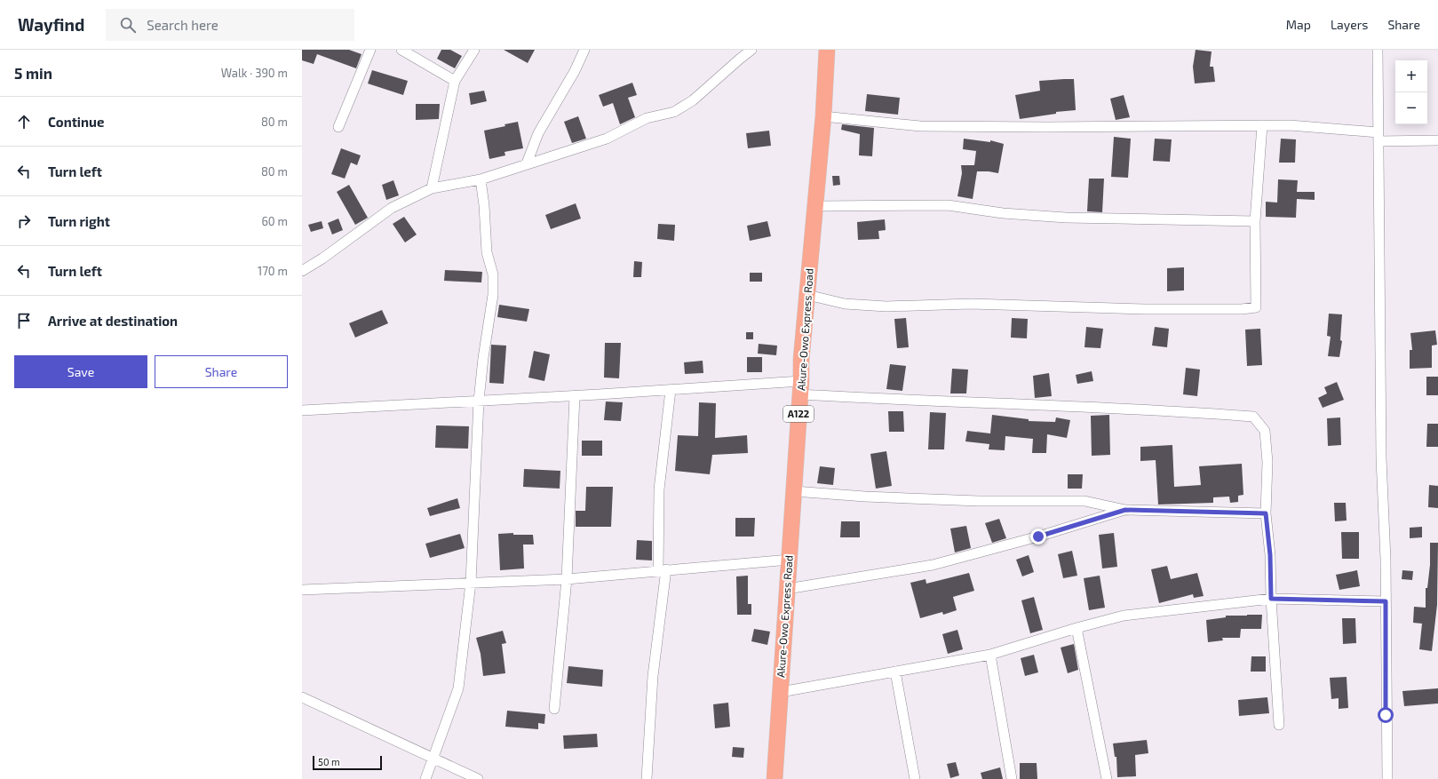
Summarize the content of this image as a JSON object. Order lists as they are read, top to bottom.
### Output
{
  "streets": {
    "highway": ["Akure-Owo Express Road", "A122"]
  },
  "scale_bar": "50 m",
  "page": {
    "header": "Wayfind",
    "search": "Search here",
    "nav": ["Map", "Layers", "Share"],
    "heading": ["5 min", "Walk · 390 m"],
    "map_buttons": ["+", "−"],
    "list": [
      ["Continue", "80 m"],
      ["Turn left", "80 m"],
      ["Turn right", "60 m"],
      ["Turn left", "170 m"],
      "Arrive at destination"
    ],
    "buttons": ["Save", "Share"],
    "scale": "50 m"
  }
}
